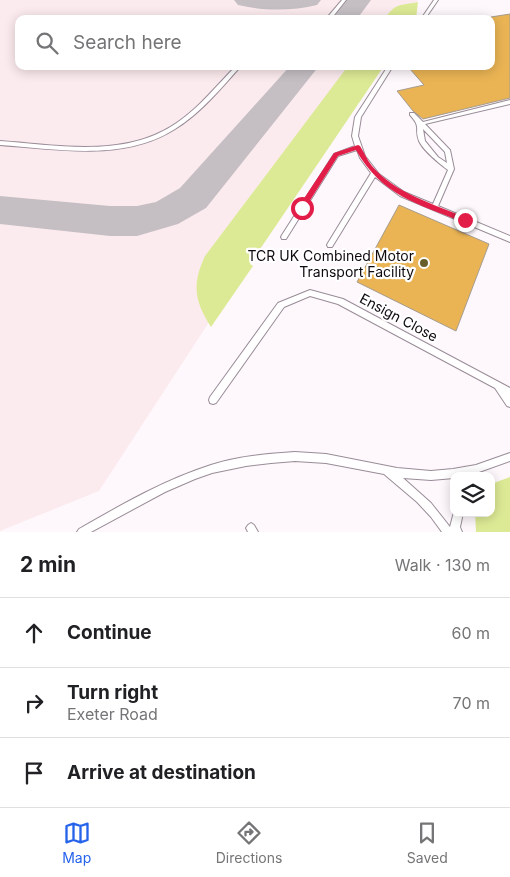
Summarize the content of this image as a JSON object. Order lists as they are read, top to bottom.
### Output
{
  "streets": {
    "lane": ["Ensign Close"]
  },
  "places": ["TCR UK Combined Motor Transport Facility"],
  "page": {
    "search": "Search here",
    "heading": ["2 min", "Walk · 130 m"],
    "list": [
      ["Continue", "60 m"],
      ["Turn right", "Exeter Road", "70 m"],
      "Arrive at destination"
    ],
    "nav": ["Map", "Directions", "Saved"]
  }
}
